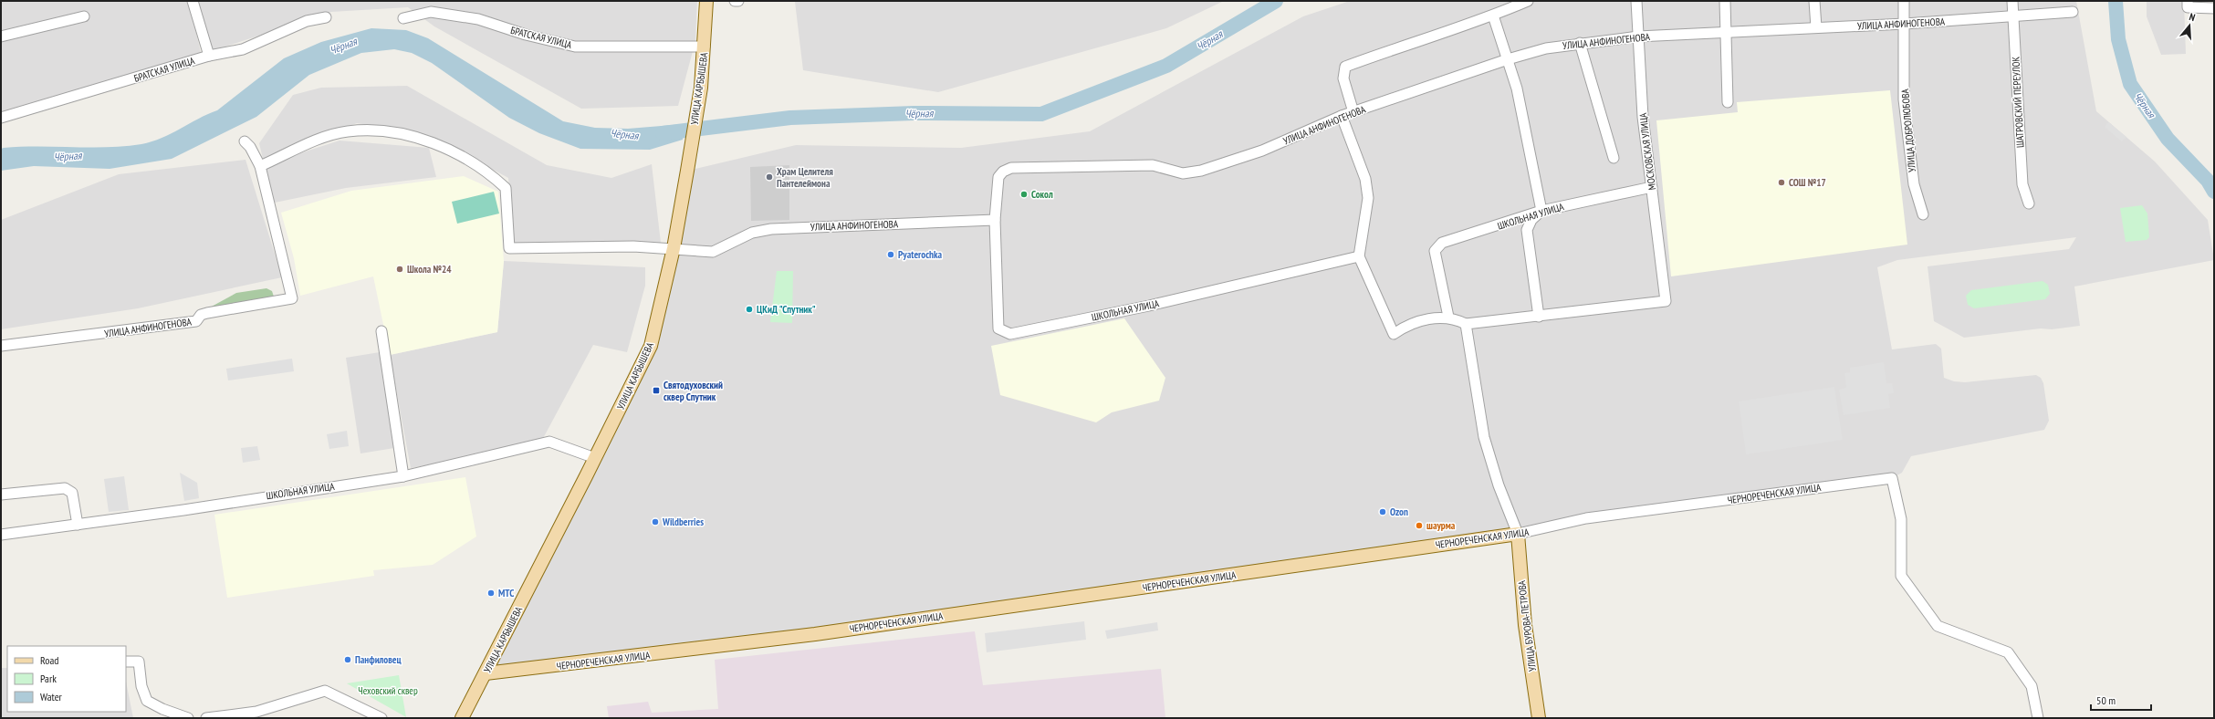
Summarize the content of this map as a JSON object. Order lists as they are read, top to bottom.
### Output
{
  "streets": {
    "main road": ["УЛИЦА КАРБЫШЕВА", "ЧЕРНОРЕЧЕНСКАЯ УЛИЦА", "УЛИЦА БУРОВА-ПЕТРОВА"],
    "street": [
      "УЛИЦА АНФИНОГЕНОВА",
      "БРАТСКАЯ УЛИЦА",
      "ШАТРОВСКИЙ ПЕРЕУЛОК",
      "УЛИЦА ДОБРОЛЮБОВА",
      "МОСКОВСКАЯ УЛИЦА",
      "ШКОЛЬНАЯ УЛИЦА"
    ]
  },
  "crossings": [
    ["УЛИЦА АНФИНОГЕНОВА", "УЛИЦА КАРБЫШЕВА"],
    ["УЛИЦА АНФИНОГЕНОВА", "ШАТРОВСКИЙ ПЕРЕУЛОК"],
    ["УЛИЦА АНФИНОГЕНОВА", "УЛИЦА ДОБРОЛЮБОВА"],
    ["УЛИЦА АНФИНОГЕНОВА", "МОСКОВСКАЯ УЛИЦА"],
    ["УЛИЦА АНФИНОГЕНОВА", "ШКОЛЬНАЯ УЛИЦА"],
    ["БРАТСКАЯ УЛИЦА", "УЛИЦА КАРБЫШЕВА"],
    ["УЛИЦА КАРБЫШЕВА", "ШКОЛЬНАЯ УЛИЦА"],
    ["УЛИЦА КАРБЫШЕВА", "ЧЕРНОРЕЧЕНСКАЯ УЛИЦА"],
    ["МОСКОВСКАЯ УЛИЦА", "ШКОЛЬНАЯ УЛИЦА"],
    ["ЧЕРНОРЕЧЕНСКАЯ УЛИЦА", "УЛИЦА БУРОВА-ПЕТРОВА"]
  ],
  "water": ["Чёрная"],
  "parks": ["Чеховский сквер"],
  "places": {
    "other": [
      "Храм Целителя Пантелеймона",
      "СОШ №17",
      "Сокол",
      "Pyaterochka",
      "Школа №24",
      "ЦКиД \"Спутник\"",
      "Ozon",
      "Wildberries",
      "шаурма",
      "МТС",
      "Панфиловец"
    ],
    "transit": ["Святодуховский сквер Спутник"]
  },
  "legend": ["Road", "Park", "Water"],
  "scale_bar": "50 m",
  "north": "top"
}
